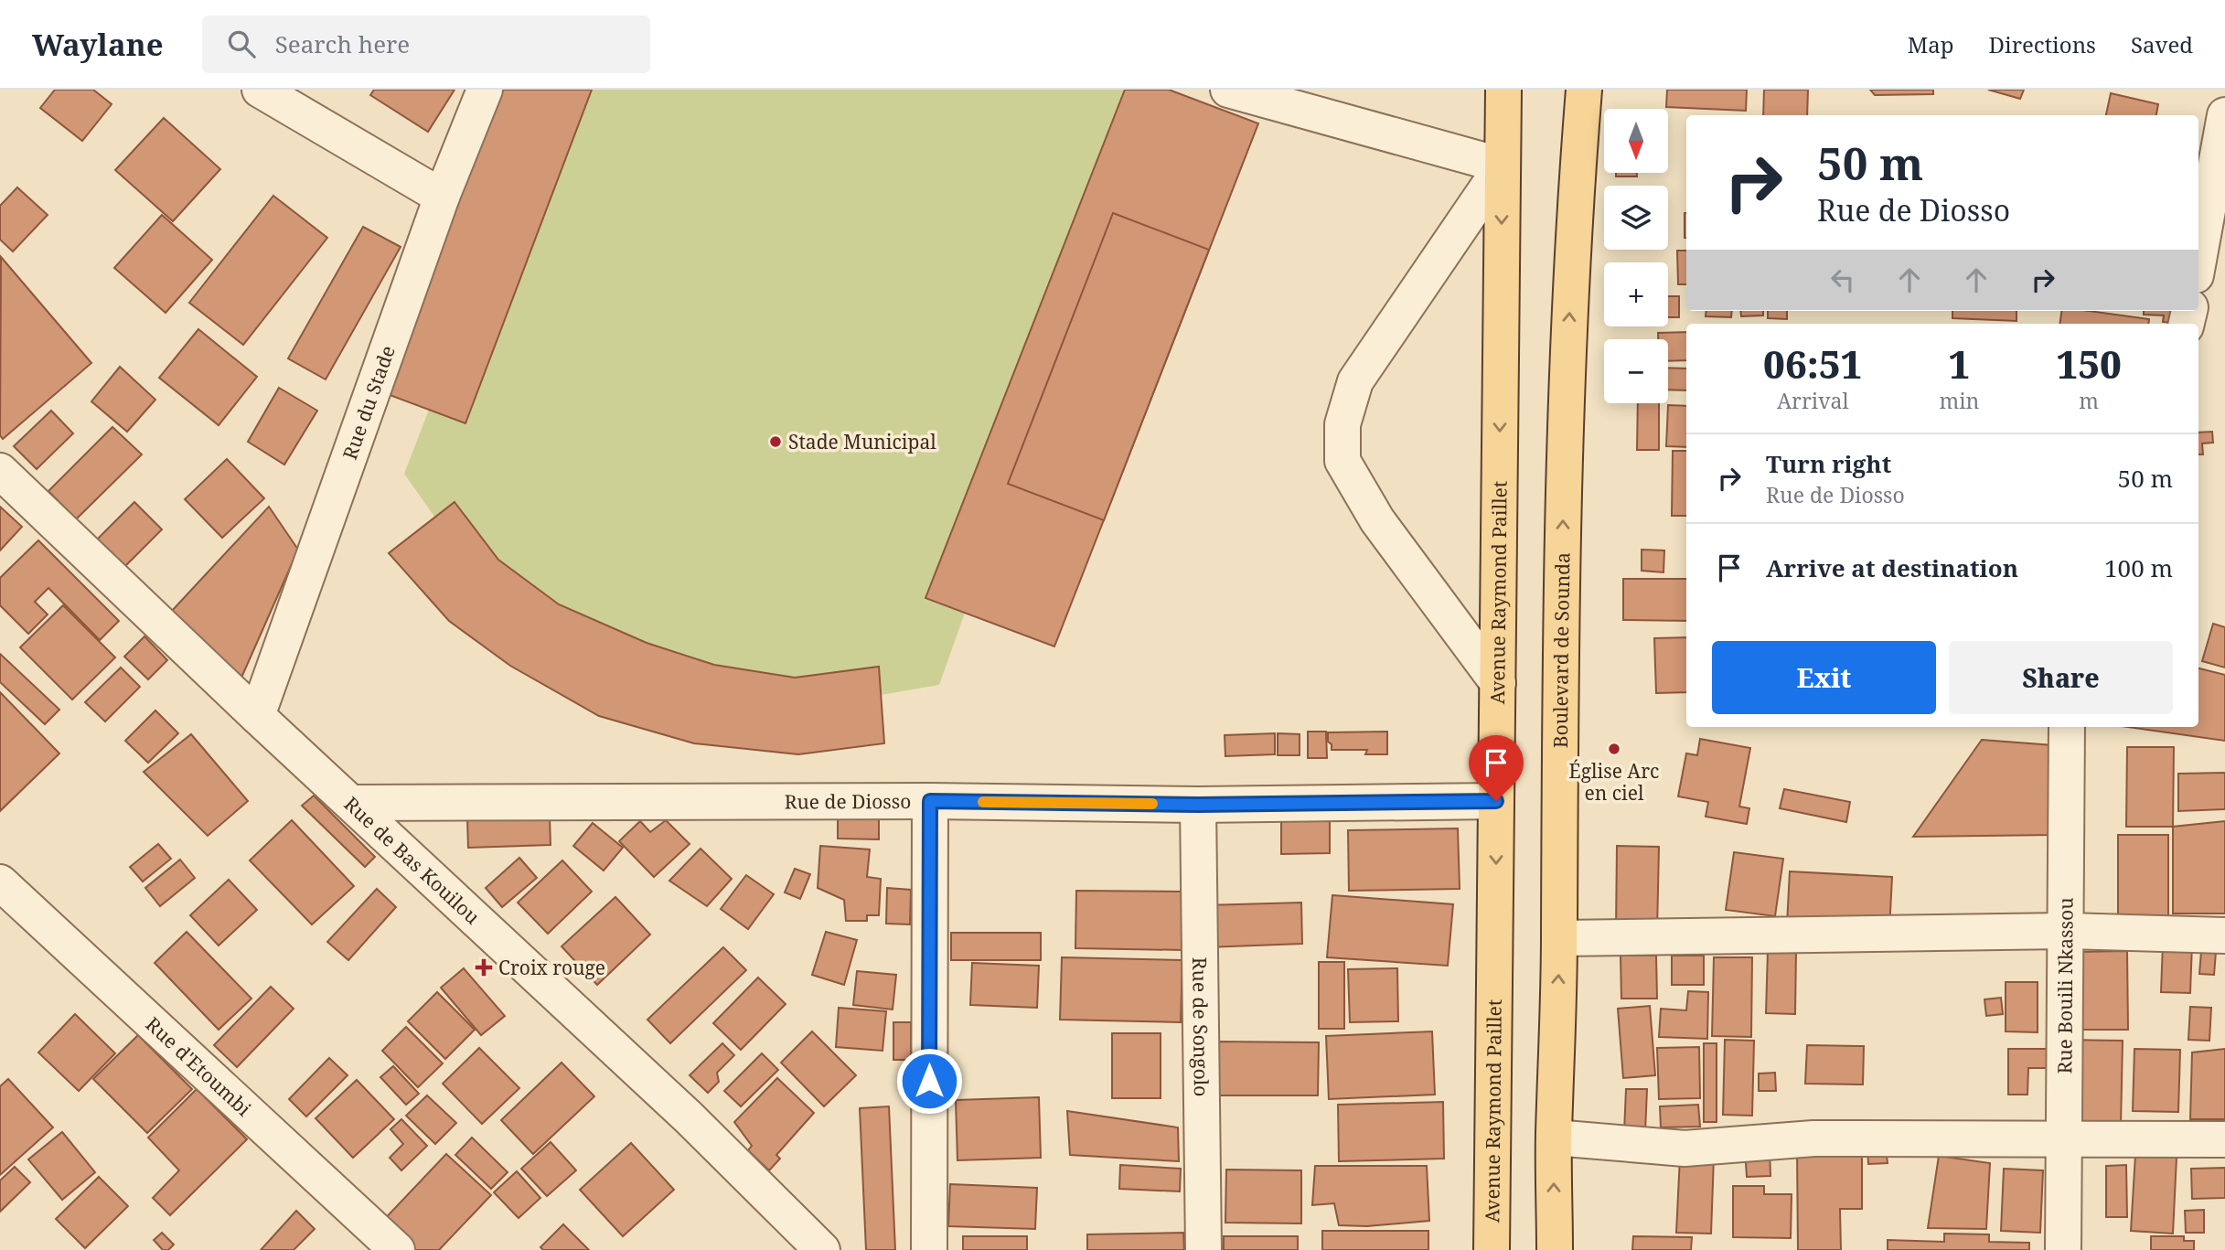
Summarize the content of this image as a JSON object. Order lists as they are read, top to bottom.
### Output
{
  "streets": {
    "main road": ["Avenue Raymond Paillet", "Boulevard de Sounda"],
    "street": [
      "Rue du Stade",
      "Rue de Diosso",
      "Rue de Bas Kouilou",
      "Rue Bouili Nkassou",
      "Rue de Songolo",
      "Rue d'Etoumbi"
    ]
  },
  "crossings": [
    ["Rue du Stade", "Rue de Bas Kouilou"],
    ["Avenue Raymond Paillet", "Rue de Diosso"],
    ["Rue de Diosso", "Rue de Bas Kouilou"],
    ["Rue de Diosso", "Rue de Songolo"]
  ],
  "one_way": ["Avenue Raymond Paillet", "Boulevard de Sounda"],
  "places": {
    "other": ["Stade Municipal", "Église Arc en ciel"],
    "health": ["Croix rouge"]
  },
  "north": "bottom",
  "page": {
    "header": "Waylane",
    "search": "Search here",
    "nav": ["Map", "Directions", "Saved"],
    "map_buttons": ["+", "−"],
    "turn": ["50 m", "Rue de Diosso"],
    "eta": [
      "06:51",
      "Arrival",
      "1",
      "min",
      "150",
      "m"
    ],
    "list": [
      {
        "name": "Turn right",
        "note": "Rue de Diosso",
        "value": "50 m"
      },
      {
        "name": "Arrive at destination",
        "value": "100 m"
      }
    ],
    "buttons": ["Exit", "Share"]
  }
}
